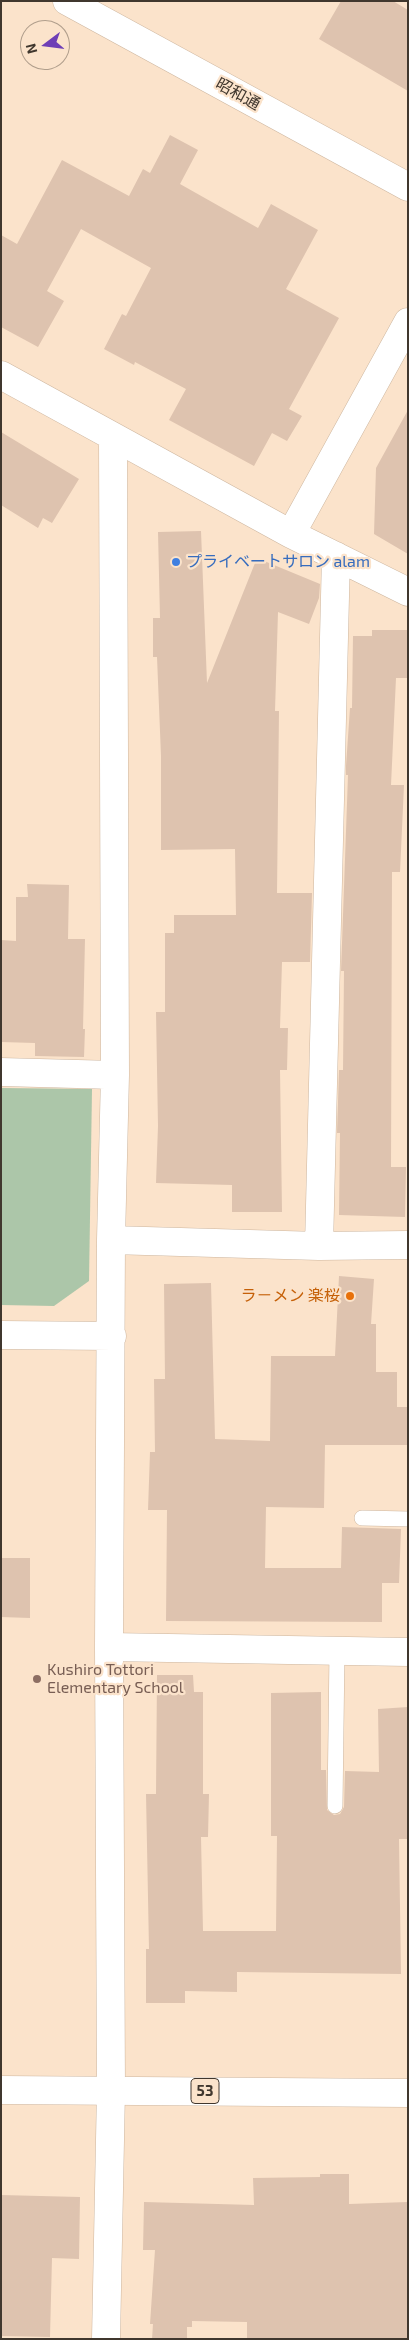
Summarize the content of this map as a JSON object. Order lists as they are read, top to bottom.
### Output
{
  "streets": {
    "street": ["昭和通", "53"]
  },
  "places": ["プライベートサロン alam", "ラ－メン 楽桜", "Kushiro Tottori Elementary School"],
  "north": "left"
}
